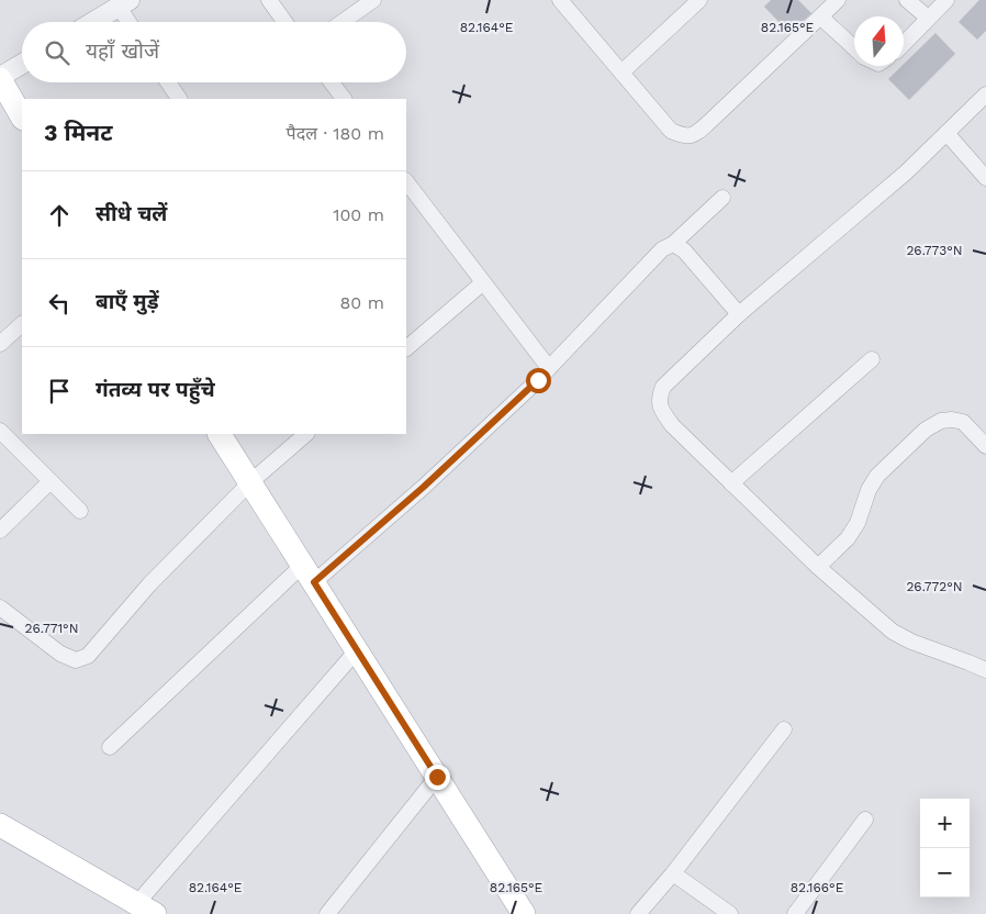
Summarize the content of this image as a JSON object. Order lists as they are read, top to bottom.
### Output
{
  "north": "top",
  "page": {
    "search": "यहाँ खोजें",
    "heading": ["3 मिनट", "पैदल · 180 m"],
    "list": [
      ["सीधे चलें", "100 m"],
      ["बाएँ मुड़ें", "80 m"],
      "गंतव्य पर पहुँचे"
    ],
    "map_buttons": ["+", "−"]
  },
  "coordinates": [
    "82.164°E",
    "82.165°E",
    "26.773°N",
    "26.772°N",
    "26.771°N",
    "82.166°E"
  ]
}
